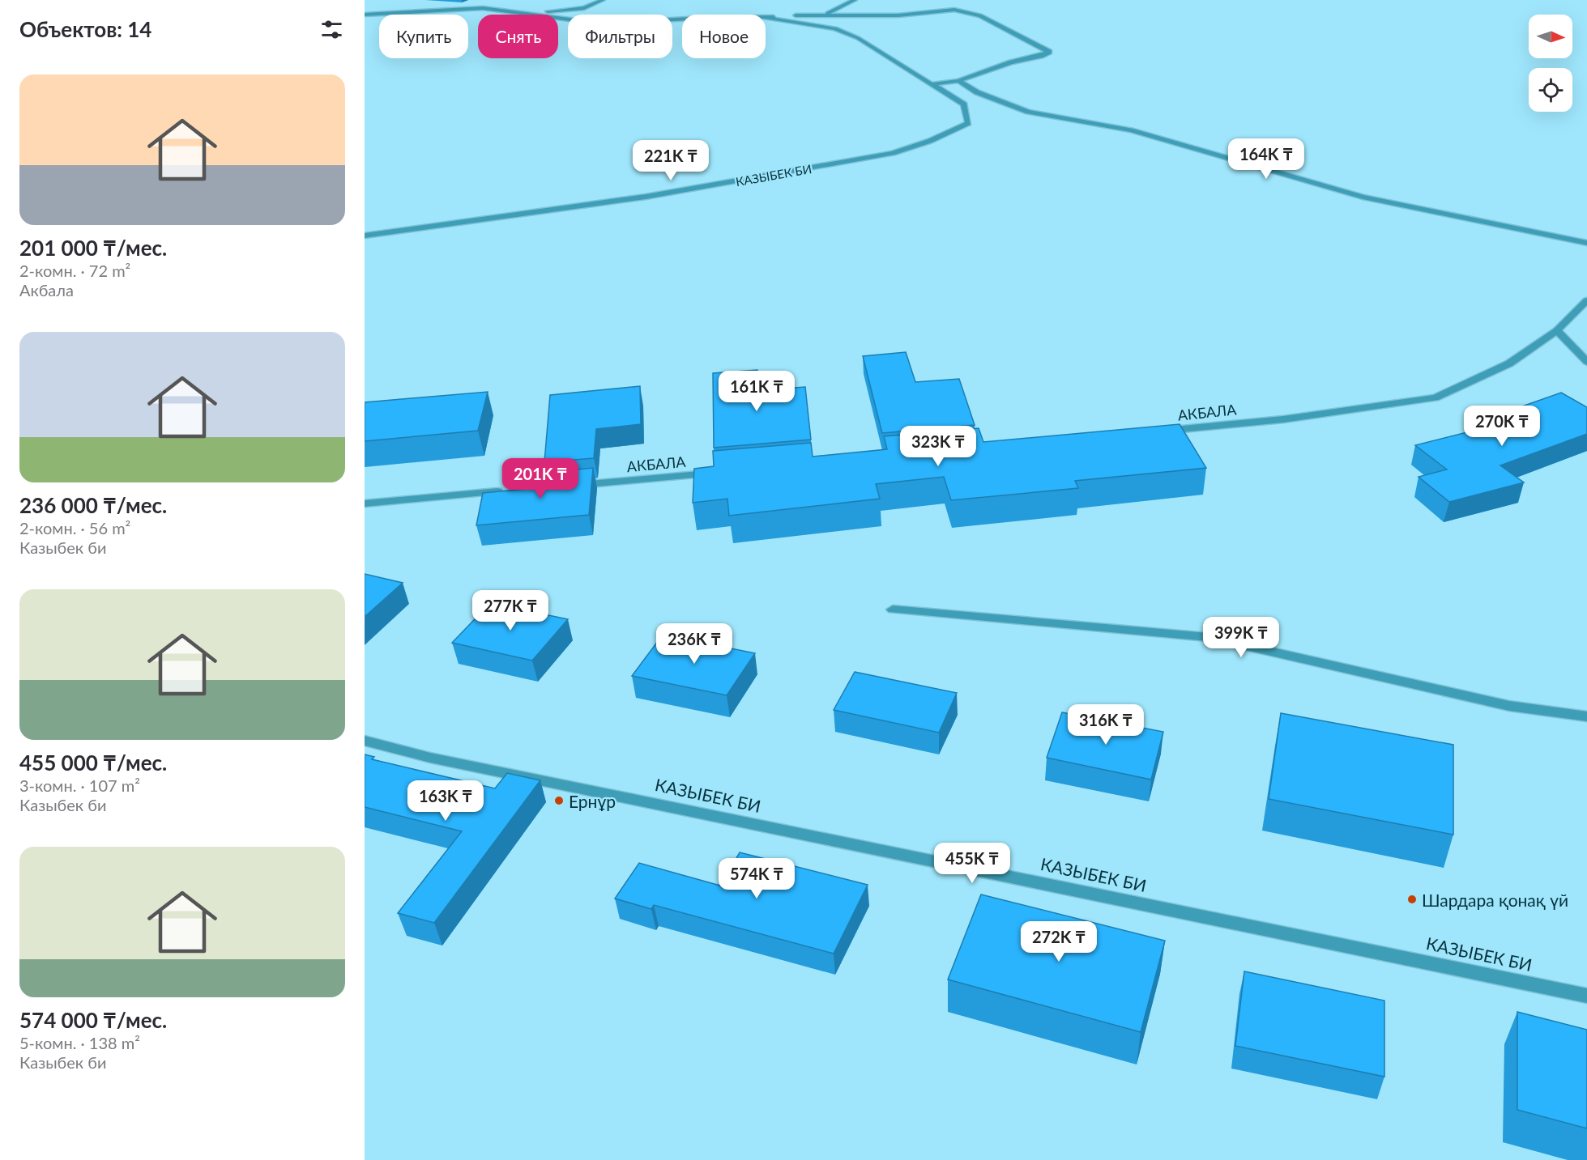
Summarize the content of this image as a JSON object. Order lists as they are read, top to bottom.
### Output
{
  "streets": {
    "street": ["КАЗЫБЕК БИ", "АКБАЛА"]
  },
  "places": ["Ернұр", "Шардара қонақ үй"],
  "north": "right",
  "page": {
    "heading": "Объектов: 14",
    "chip": [
      "Купить",
      "Снять",
      "Фильтры",
      "Новое"
    ],
    "list": [
      {
        "name": "201 000 ₸/мес.",
        "note": "2-комн. · 72 m² · Акбала"
      },
      {
        "name": "236 000 ₸/мес.",
        "note": "2-комн. · 56 m² · Казыбек би"
      },
      {
        "name": "455 000 ₸/мес.",
        "note": "3-комн. · 107 m² · Казыбек би"
      },
      {
        "name": "574 000 ₸/мес.",
        "note": "5-комн. · 138 m² · Казыбек би"
      }
    ],
    "price": [
      "164K ₸",
      "221K ₸",
      "161K ₸",
      "270K ₸",
      "323K ₸",
      "201K ₸",
      "277K ₸",
      "399K ₸",
      "236K ₸",
      "316K ₸",
      "163K ₸",
      "455K ₸",
      "574K ₸",
      "272K ₸"
    ]
  }
}
